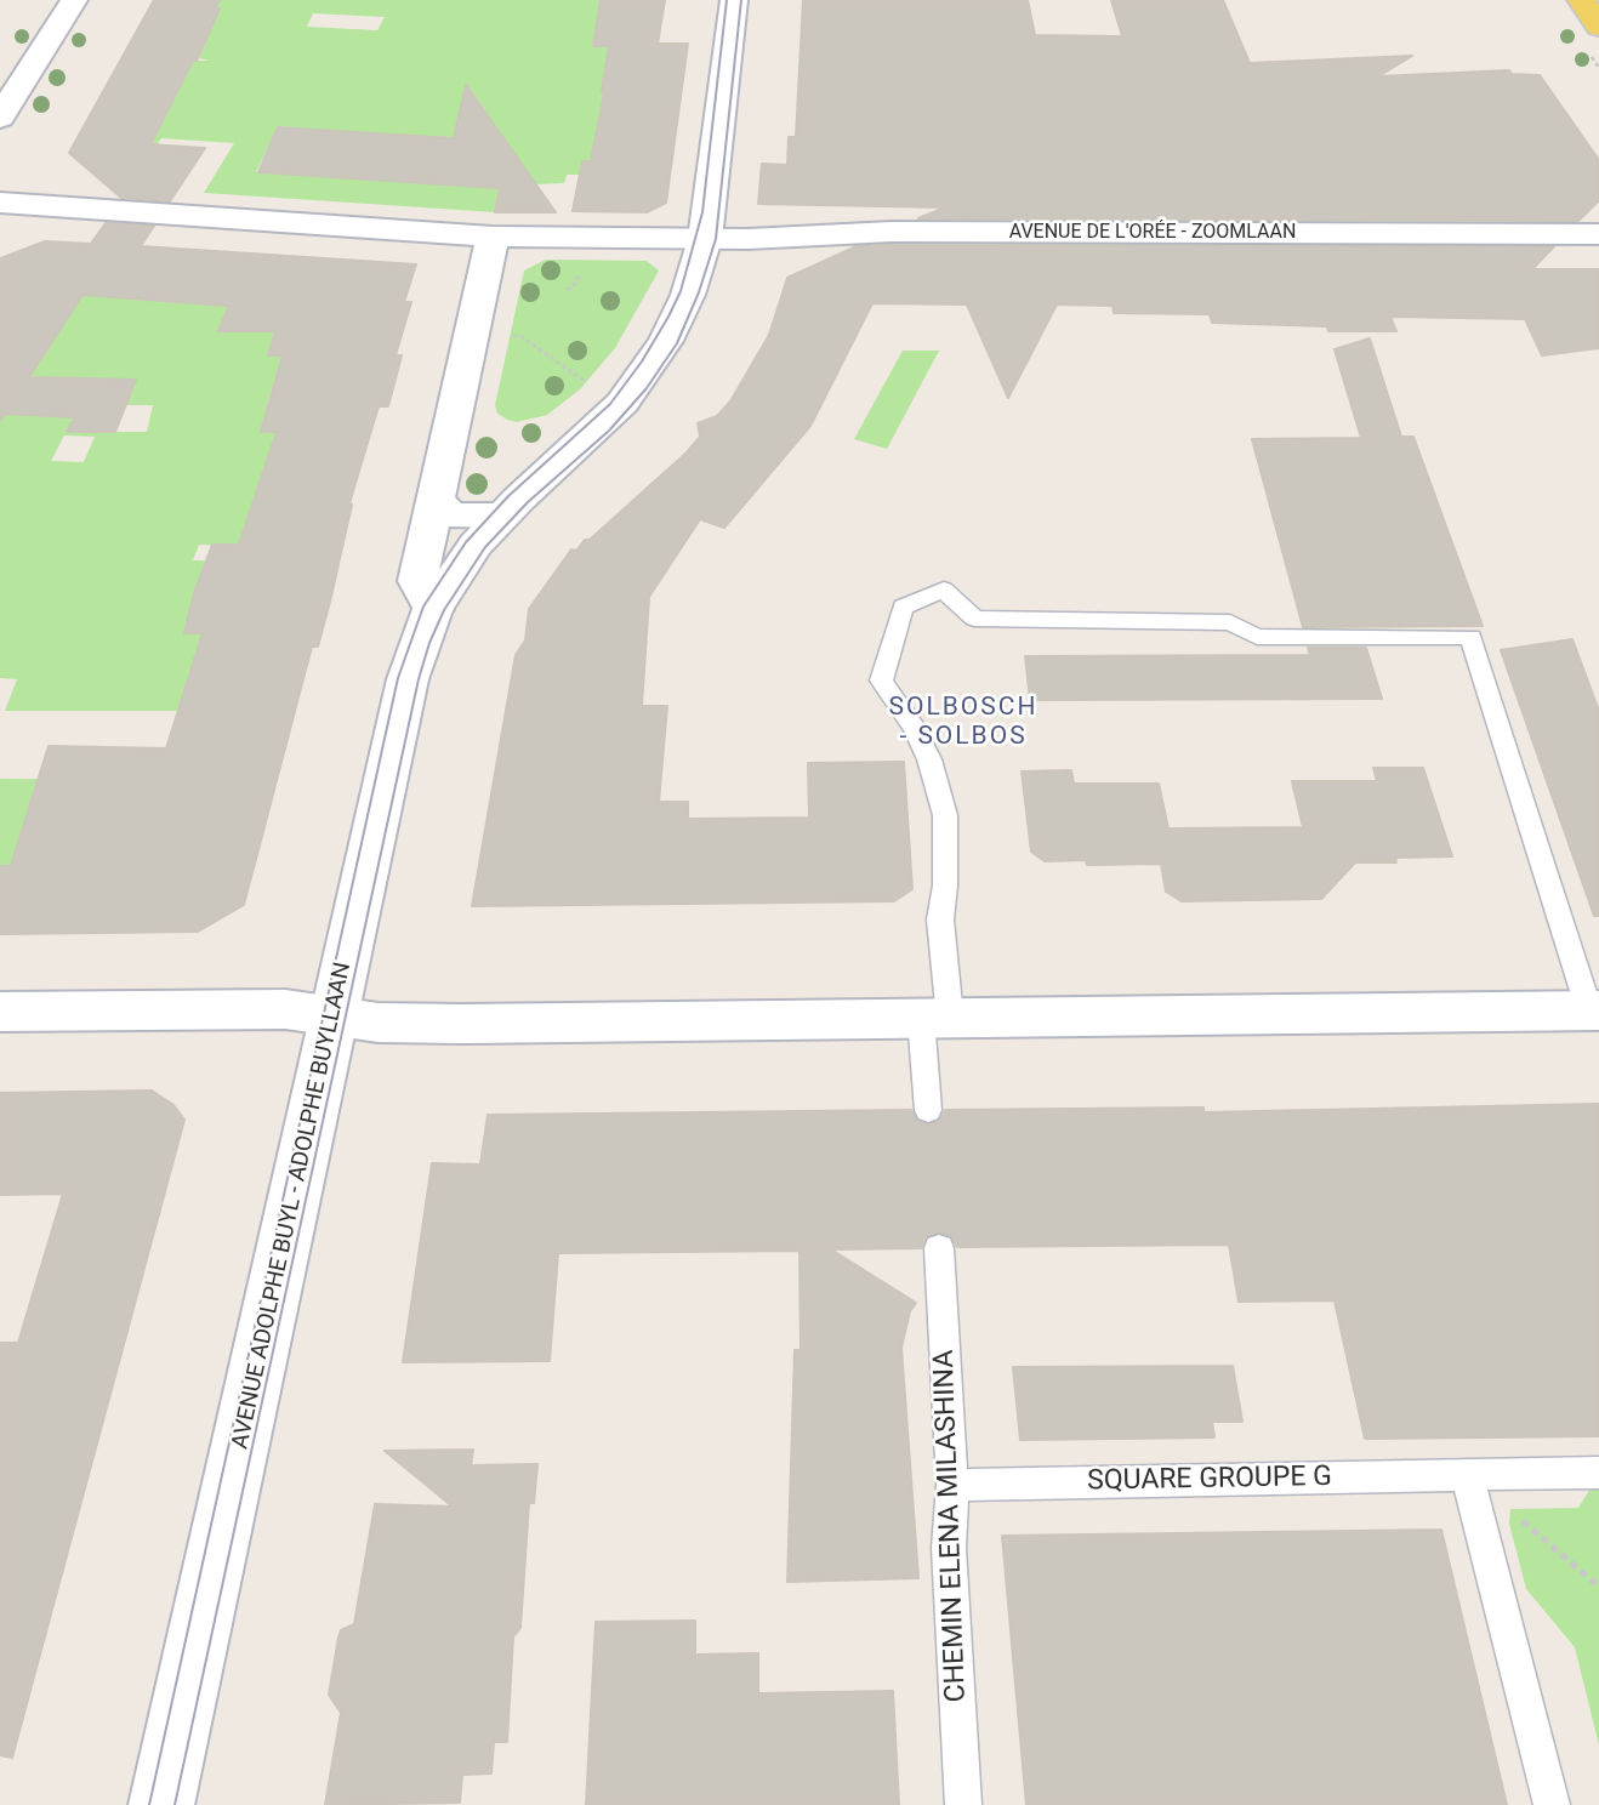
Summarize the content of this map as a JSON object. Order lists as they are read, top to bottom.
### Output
{
  "streets": {
    "street": ["AVENUE DE L'ORÉE - ZOOMLAAN", "AVENUE ADOLPHE BUYL - ADOLPHE BUYLLAAN"],
    "lane": ["SQUARE GROUPE G", "CHEMIN ELENA MILASHINA"]
  },
  "crossings": [
    ["AVENUE DE L'ORÉE - ZOOMLAAN", "AVENUE ADOLPHE BUYL - ADOLPHE BUYLLAAN"],
    ["SQUARE GROUPE G", "CHEMIN ELENA MILASHINA"]
  ],
  "districts": ["SOLBOSCH - SOLBOS"]
}
